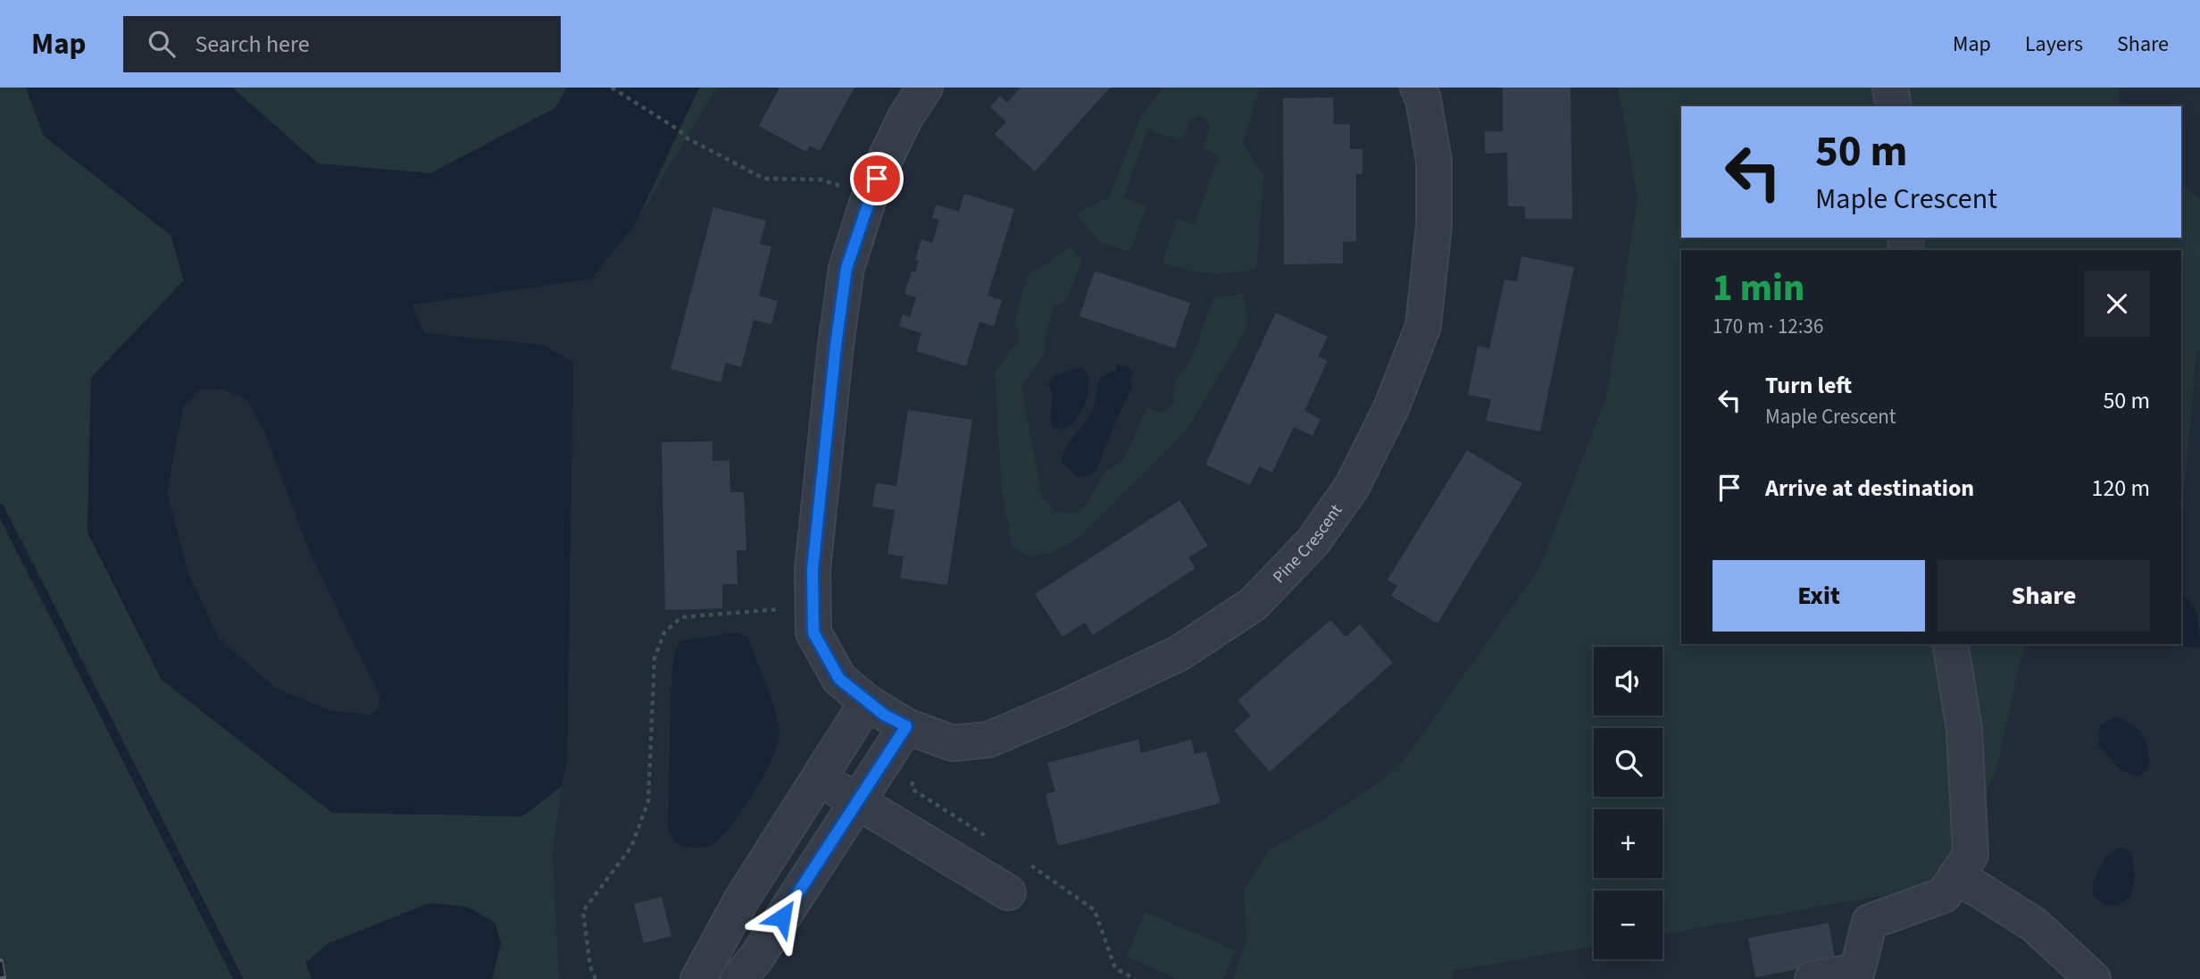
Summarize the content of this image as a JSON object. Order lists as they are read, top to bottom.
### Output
{
  "streets": {
    "street": ["Pine Crescent"]
  },
  "page": {
    "header": "Map",
    "search": "Search here",
    "nav": ["Map", "Layers", "Share"],
    "turn": ["50 m", "Maple Crescent"],
    "heading": ["1 min", "170 m · 12:36"],
    "list": [
      {
        "name": "Turn left",
        "note": "Maple Crescent",
        "value": "50 m"
      },
      {
        "name": "Arrive at destination",
        "value": "120 m"
      }
    ],
    "buttons": ["Exit", "Share"],
    "map_buttons": ["+", "−"]
  }
}
